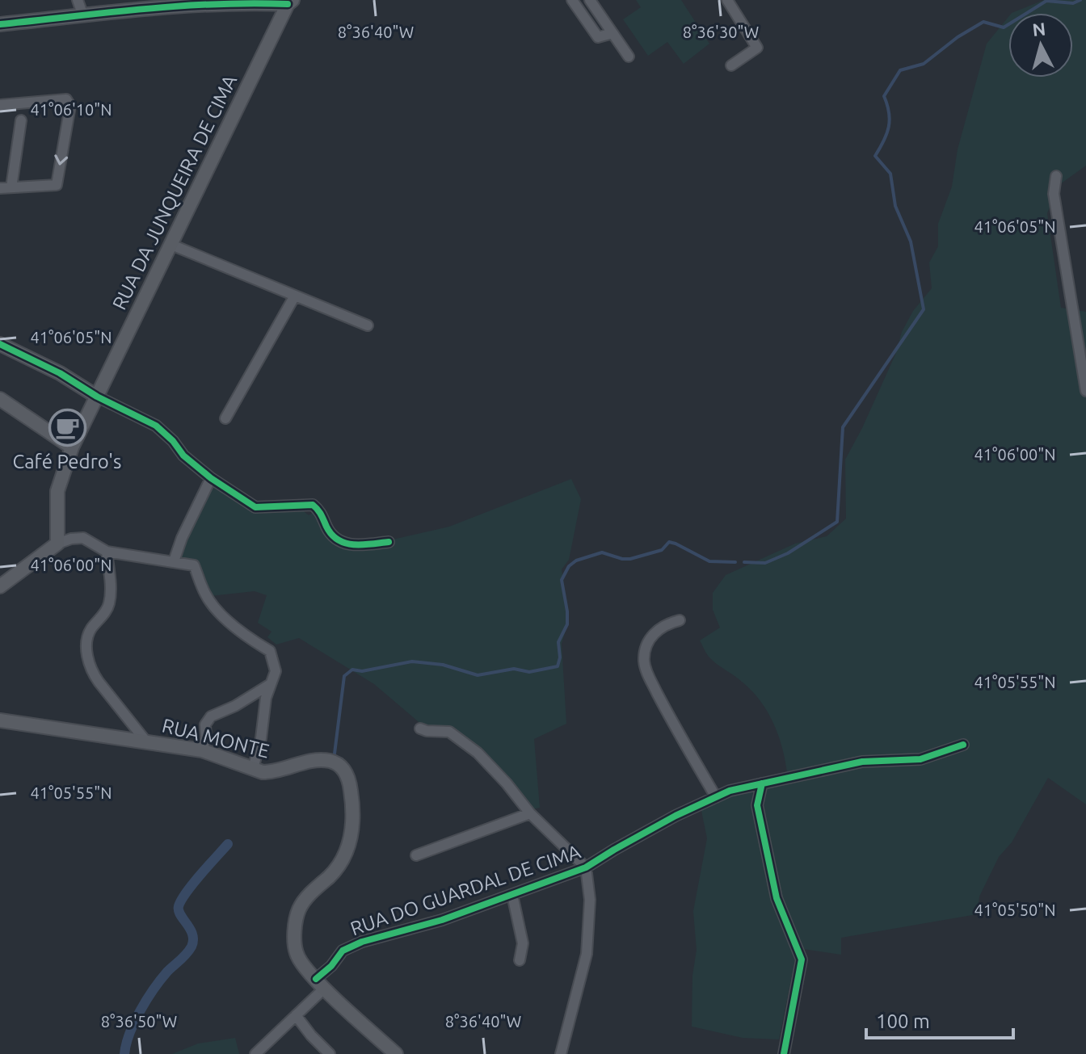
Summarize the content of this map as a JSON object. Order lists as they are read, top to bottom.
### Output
{
  "streets": {
    "main road": ["RUA DA JUNQUEIRA DE CIMA", "RUA MONTE"],
    "street": ["RUA DO GUARDAL DE CIMA"]
  },
  "crossings": [
    ["RUA MONTE", "RUA DO GUARDAL DE CIMA"]
  ],
  "places": {
    "cafe": ["Café Pedro's"]
  },
  "scale_bar": "100 m",
  "north": "top",
  "coordinates": [
    "8°36'40\"W",
    "8°36'30\"W",
    "41°06'10\"N",
    "41°06'05\"N",
    "41°06'00\"N",
    "41°05'55\"N",
    "41°05'50\"N",
    "8°36'50\"W"
  ]
}
